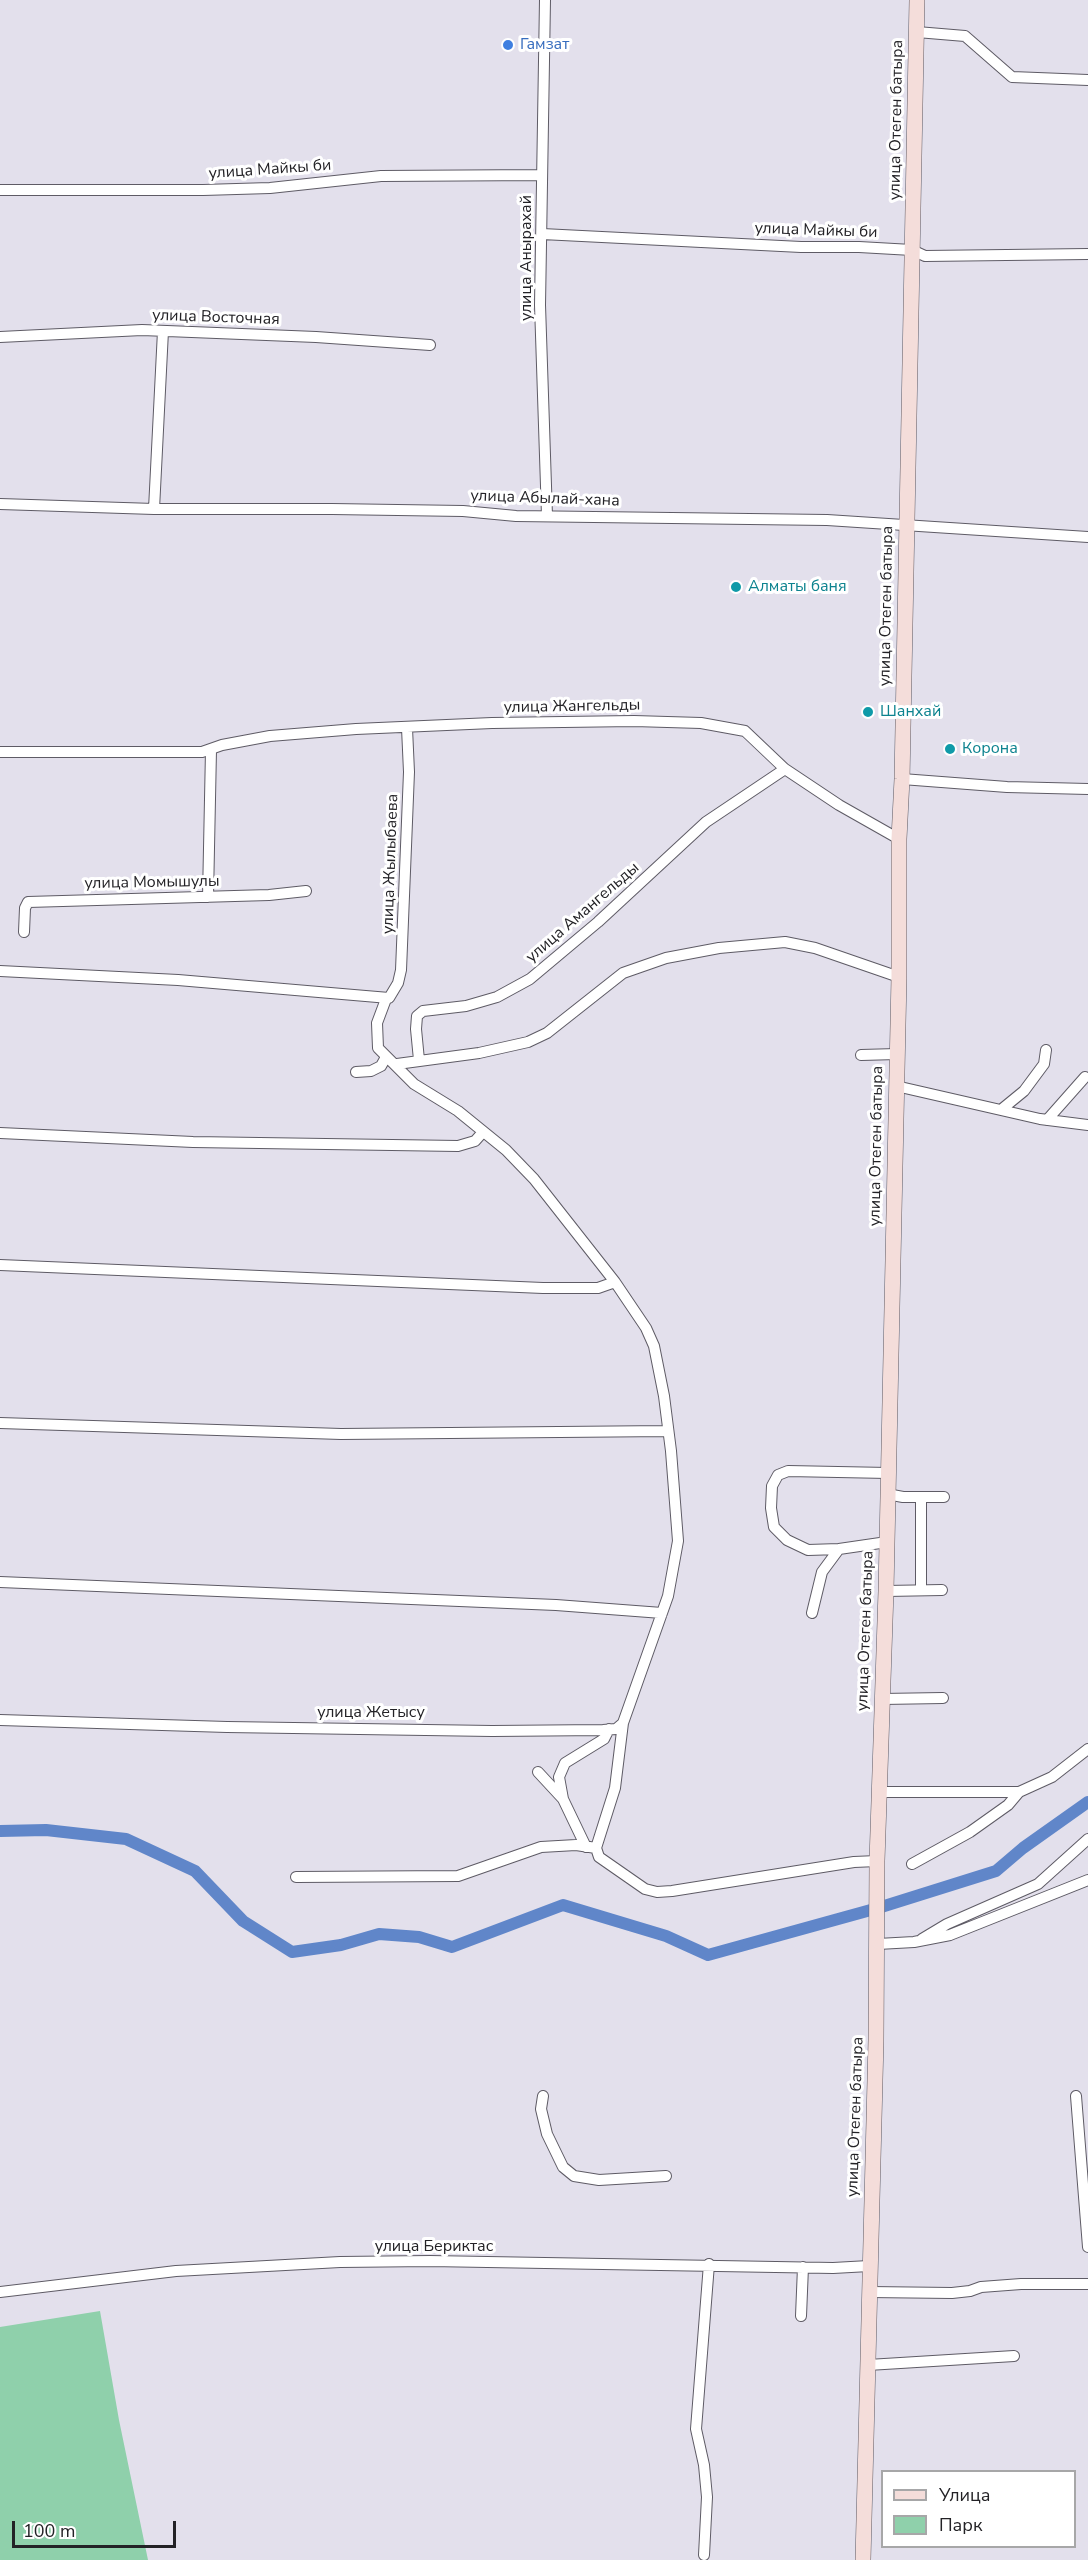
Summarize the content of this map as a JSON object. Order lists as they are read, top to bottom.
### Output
{
  "streets": {
    "main road": ["улица Отеген батыра"],
    "street": [
      "улица Майкы би",
      "улица Анырахай",
      "улица Восточная",
      "улица Абылай-хана",
      "улица Жангельды",
      "улица Жылыбаева",
      "улица Момышулы",
      "улица Амангельды",
      "улица Жетысу",
      "улица Бериктас"
    ]
  },
  "crossings": [
    ["улица Отеген батыра", "улица Майкы би"],
    ["улица Отеген батыра", "улица Абылай-хана"],
    ["улица Отеген батыра", "улица Жангельды"],
    ["улица Отеген батыра", "улица Бериктас"],
    ["улица Майкы би", "улица Анырахай"],
    ["улица Анырахай", "улица Абылай-хана"],
    ["улица Жангельды", "улица Жылыбаева"],
    ["улица Жангельды", "улица Амангельды"]
  ],
  "places": [
    "Гамзат",
    "Алматы баня",
    "Шанхай",
    "Корона"
  ],
  "legend": ["Улица", "Парк"],
  "scale_bar": "100 m"
}
